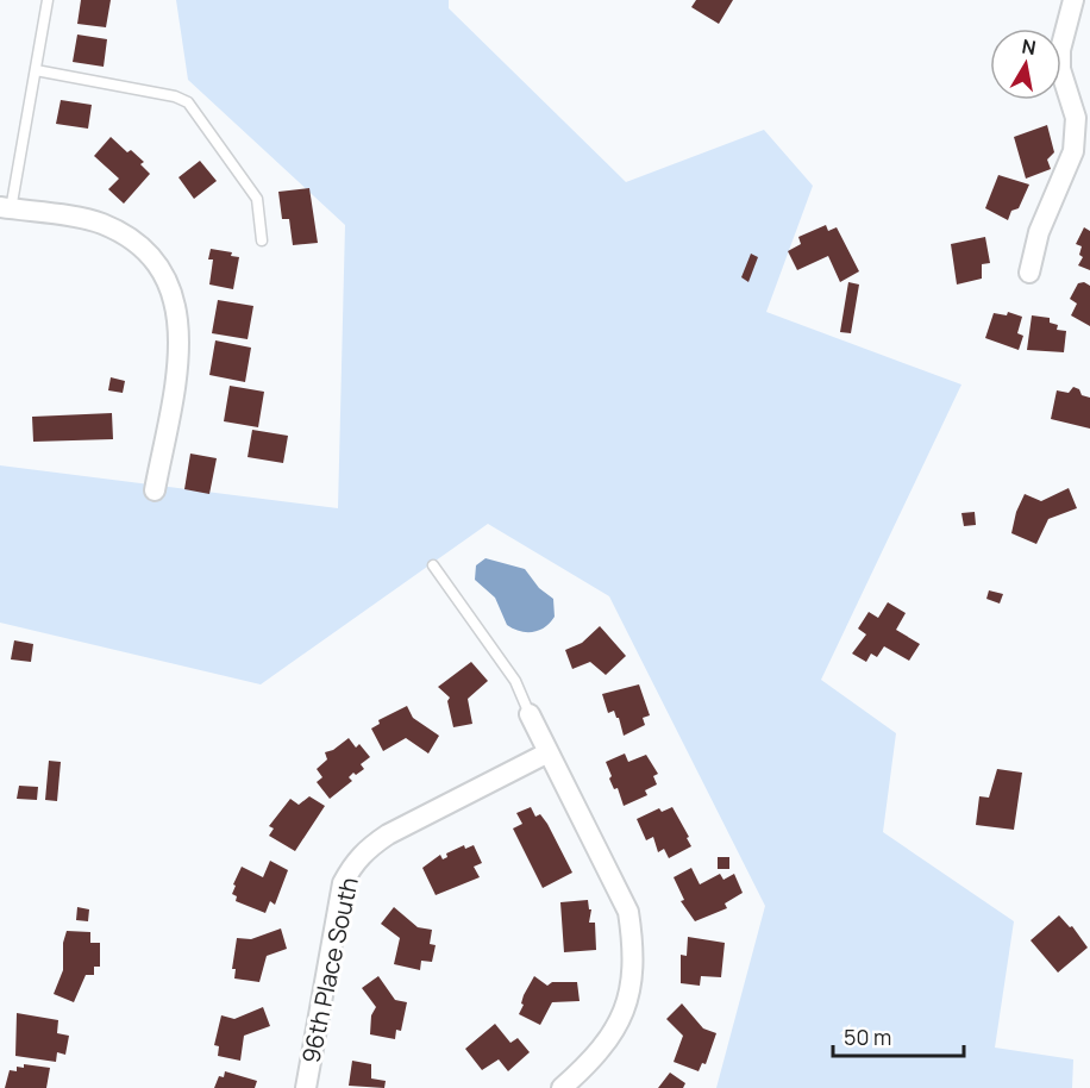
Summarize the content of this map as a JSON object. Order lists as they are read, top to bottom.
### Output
{
  "streets": {
    "street": ["96th Place South"]
  },
  "scale_bar": "50 m",
  "north": "top"
}
